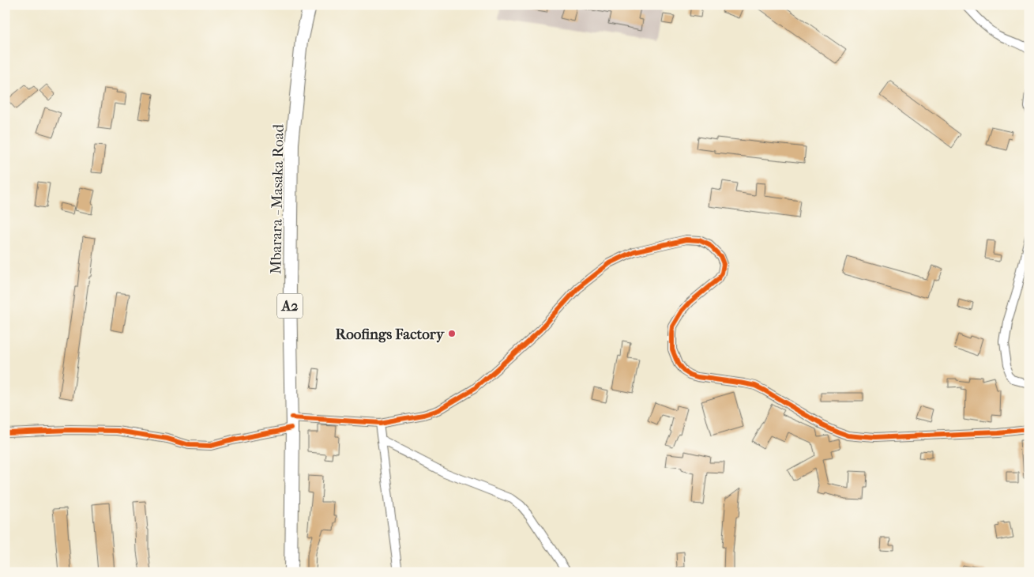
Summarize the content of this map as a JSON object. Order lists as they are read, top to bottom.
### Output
{
  "streets": {
    "highway": ["Mbarara - Masaka Road", "A2"]
  },
  "places": ["Roofings Factory"]
}
